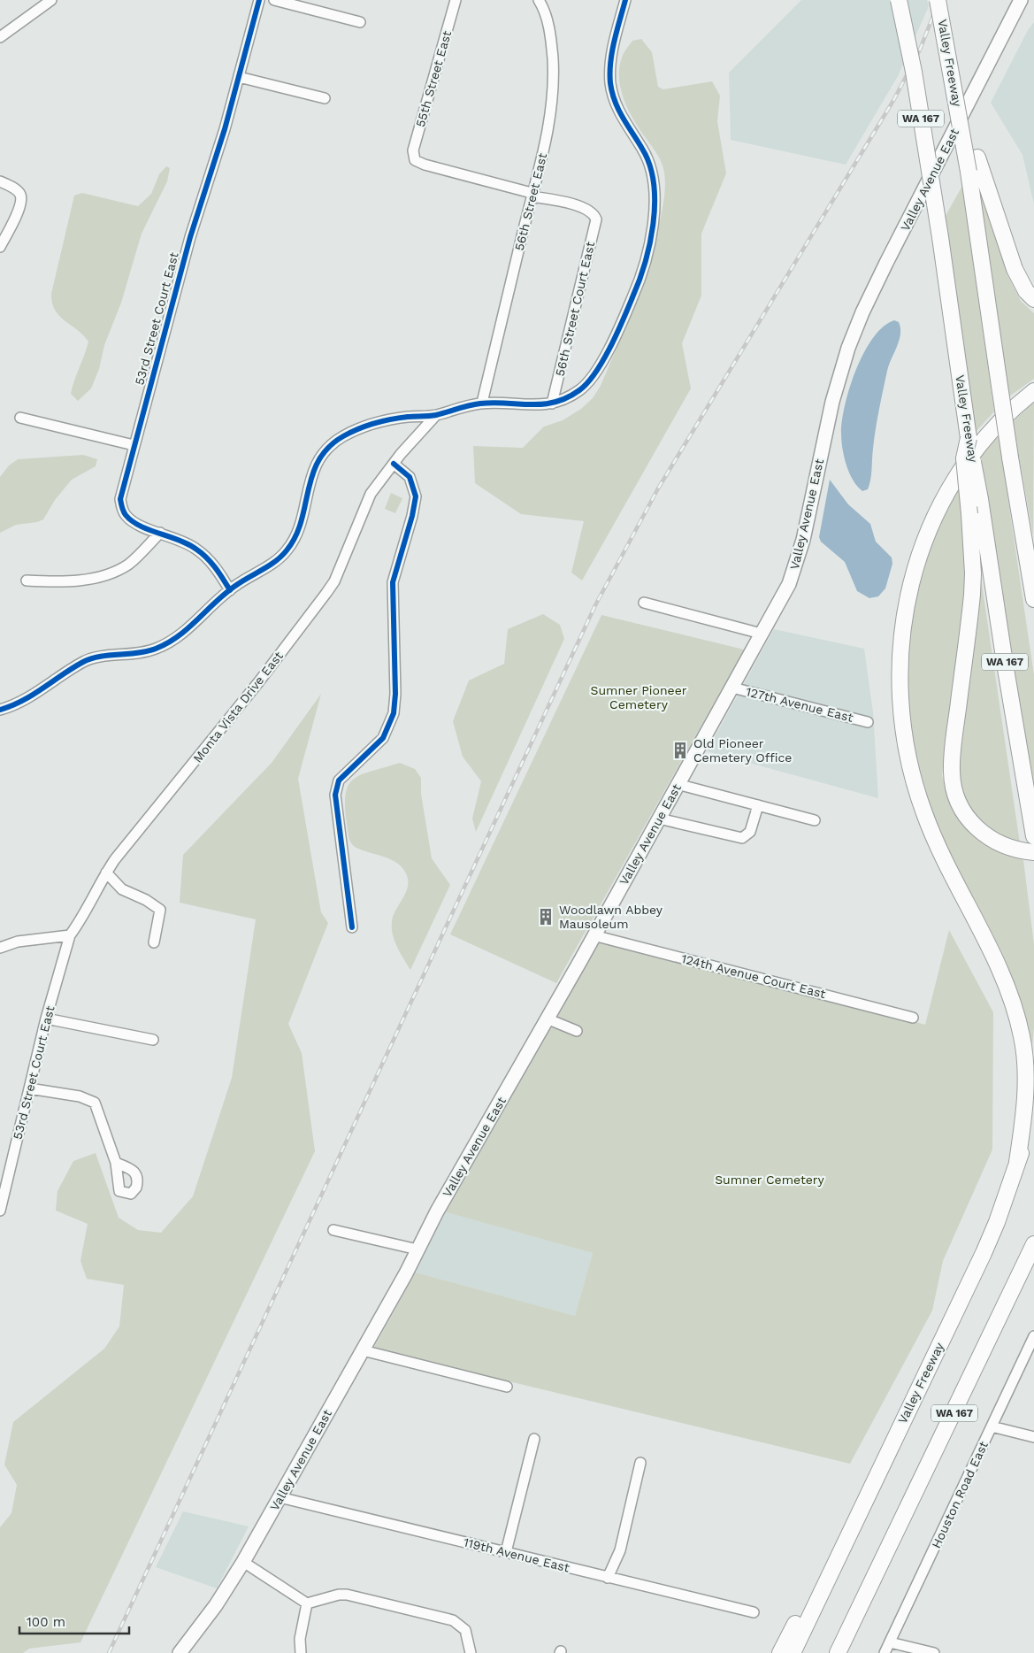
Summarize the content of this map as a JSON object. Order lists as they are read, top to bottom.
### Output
{
  "streets": {
    "highway": ["Valley Freeway", "WA 167"],
    "main road": ["Valley Avenue East"],
    "street": [
      "55th Street East",
      "56th Street East",
      "56th Street Court East",
      "53rd Street Court East",
      "127th Avenue East",
      "Monta Vista Drive East",
      "124th Avenue Court East",
      "Houston Road East",
      "119th Avenue East"
    ]
  },
  "crossings": [
    ["55th Street East", "56th Street East"],
    ["55th Street East", "56th Street Court East"],
    ["Valley Avenue East", "127th Avenue East"],
    ["Valley Avenue East", "124th Avenue Court East"],
    ["Valley Avenue East", "119th Avenue East"],
    ["56th Street East", "56th Street Court East"],
    ["53rd Street Court East", "Monta Vista Drive East"]
  ],
  "parks": ["Sumner Pioneer Cemetery", "Sumner Cemetery"],
  "places": {
    "building": ["Old Pioneer Cemetery Office", "Woodlawn Abbey Mausoleum"]
  },
  "scale_bar": "100 m"
}
